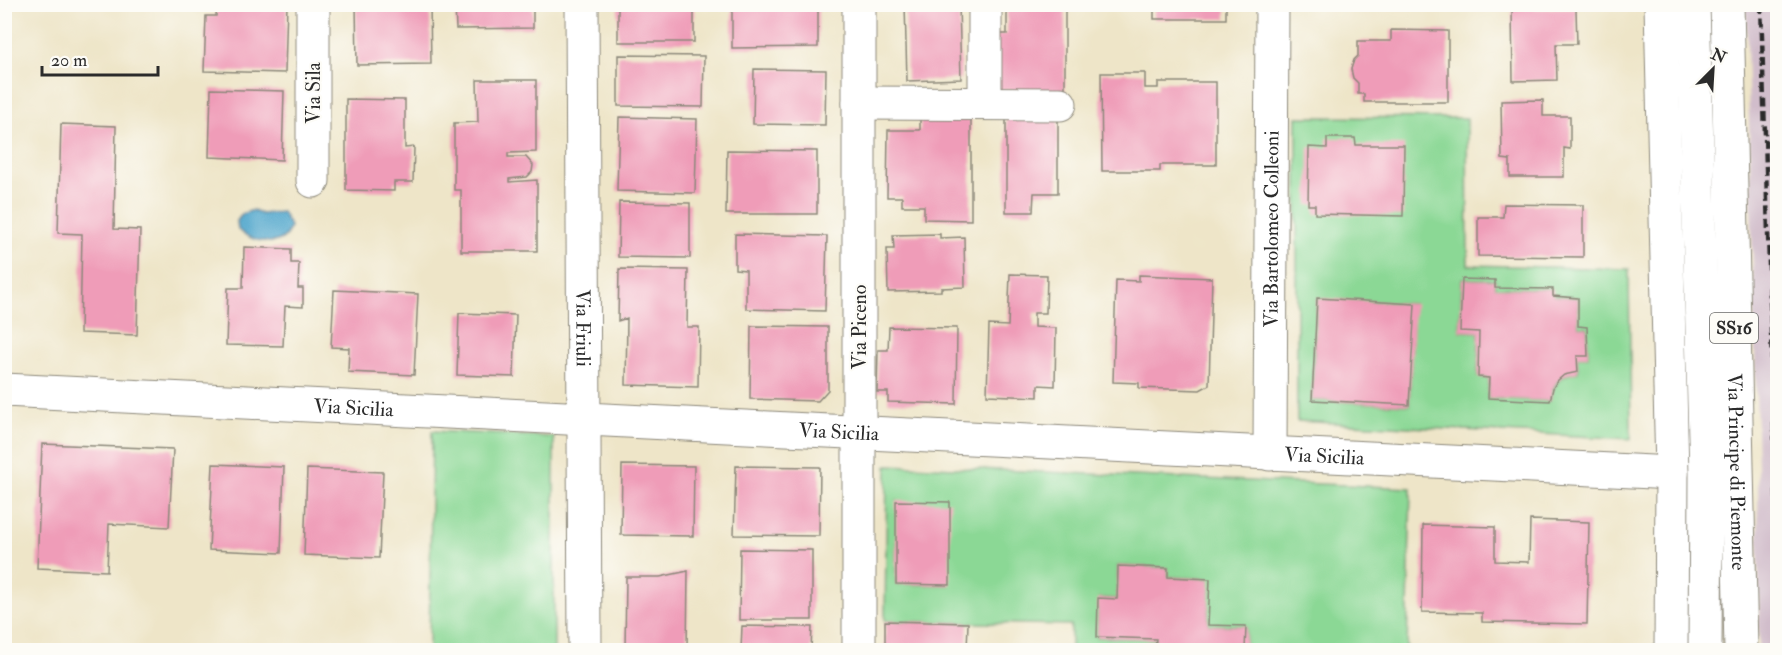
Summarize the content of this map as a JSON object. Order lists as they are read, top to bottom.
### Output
{
  "streets": {
    "street": [
      "Via Sila",
      "Via Bartolomeo Colleoni",
      "Via Piceno",
      "Via Friuli",
      "SS16",
      "Via Sicilia",
      "Via Principe di Piemonte"
    ]
  },
  "crossings": [
    ["Via Bartolomeo Colleoni", "Via Sicilia"],
    ["Via Piceno", "Via Sicilia"],
    ["Via Friuli", "Via Sicilia"]
  ],
  "scale_bar": "20 m",
  "north": "top right"
}
